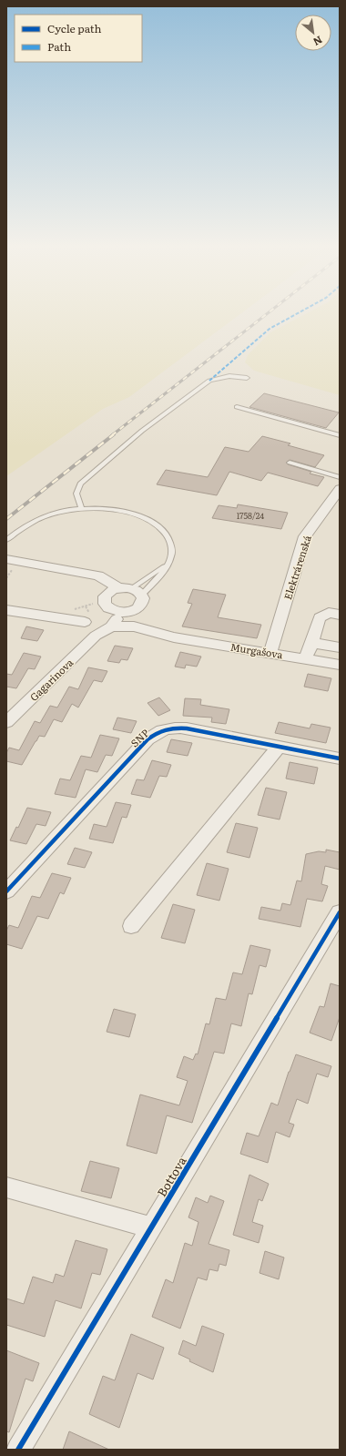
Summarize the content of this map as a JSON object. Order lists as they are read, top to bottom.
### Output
{
  "streets": {
    "street": [
      "Elektrárenská",
      "Murgašova",
      "Gagarinova",
      "SNP",
      "Bottova"
    ]
  },
  "crossings": [
    ["Elektrárenská", "Murgašova"],
    ["Murgašova", "Gagarinova"]
  ],
  "house_numbers": ["1758/24"],
  "legend": ["Cycle path", "Path"],
  "north": "bottom right"
}
